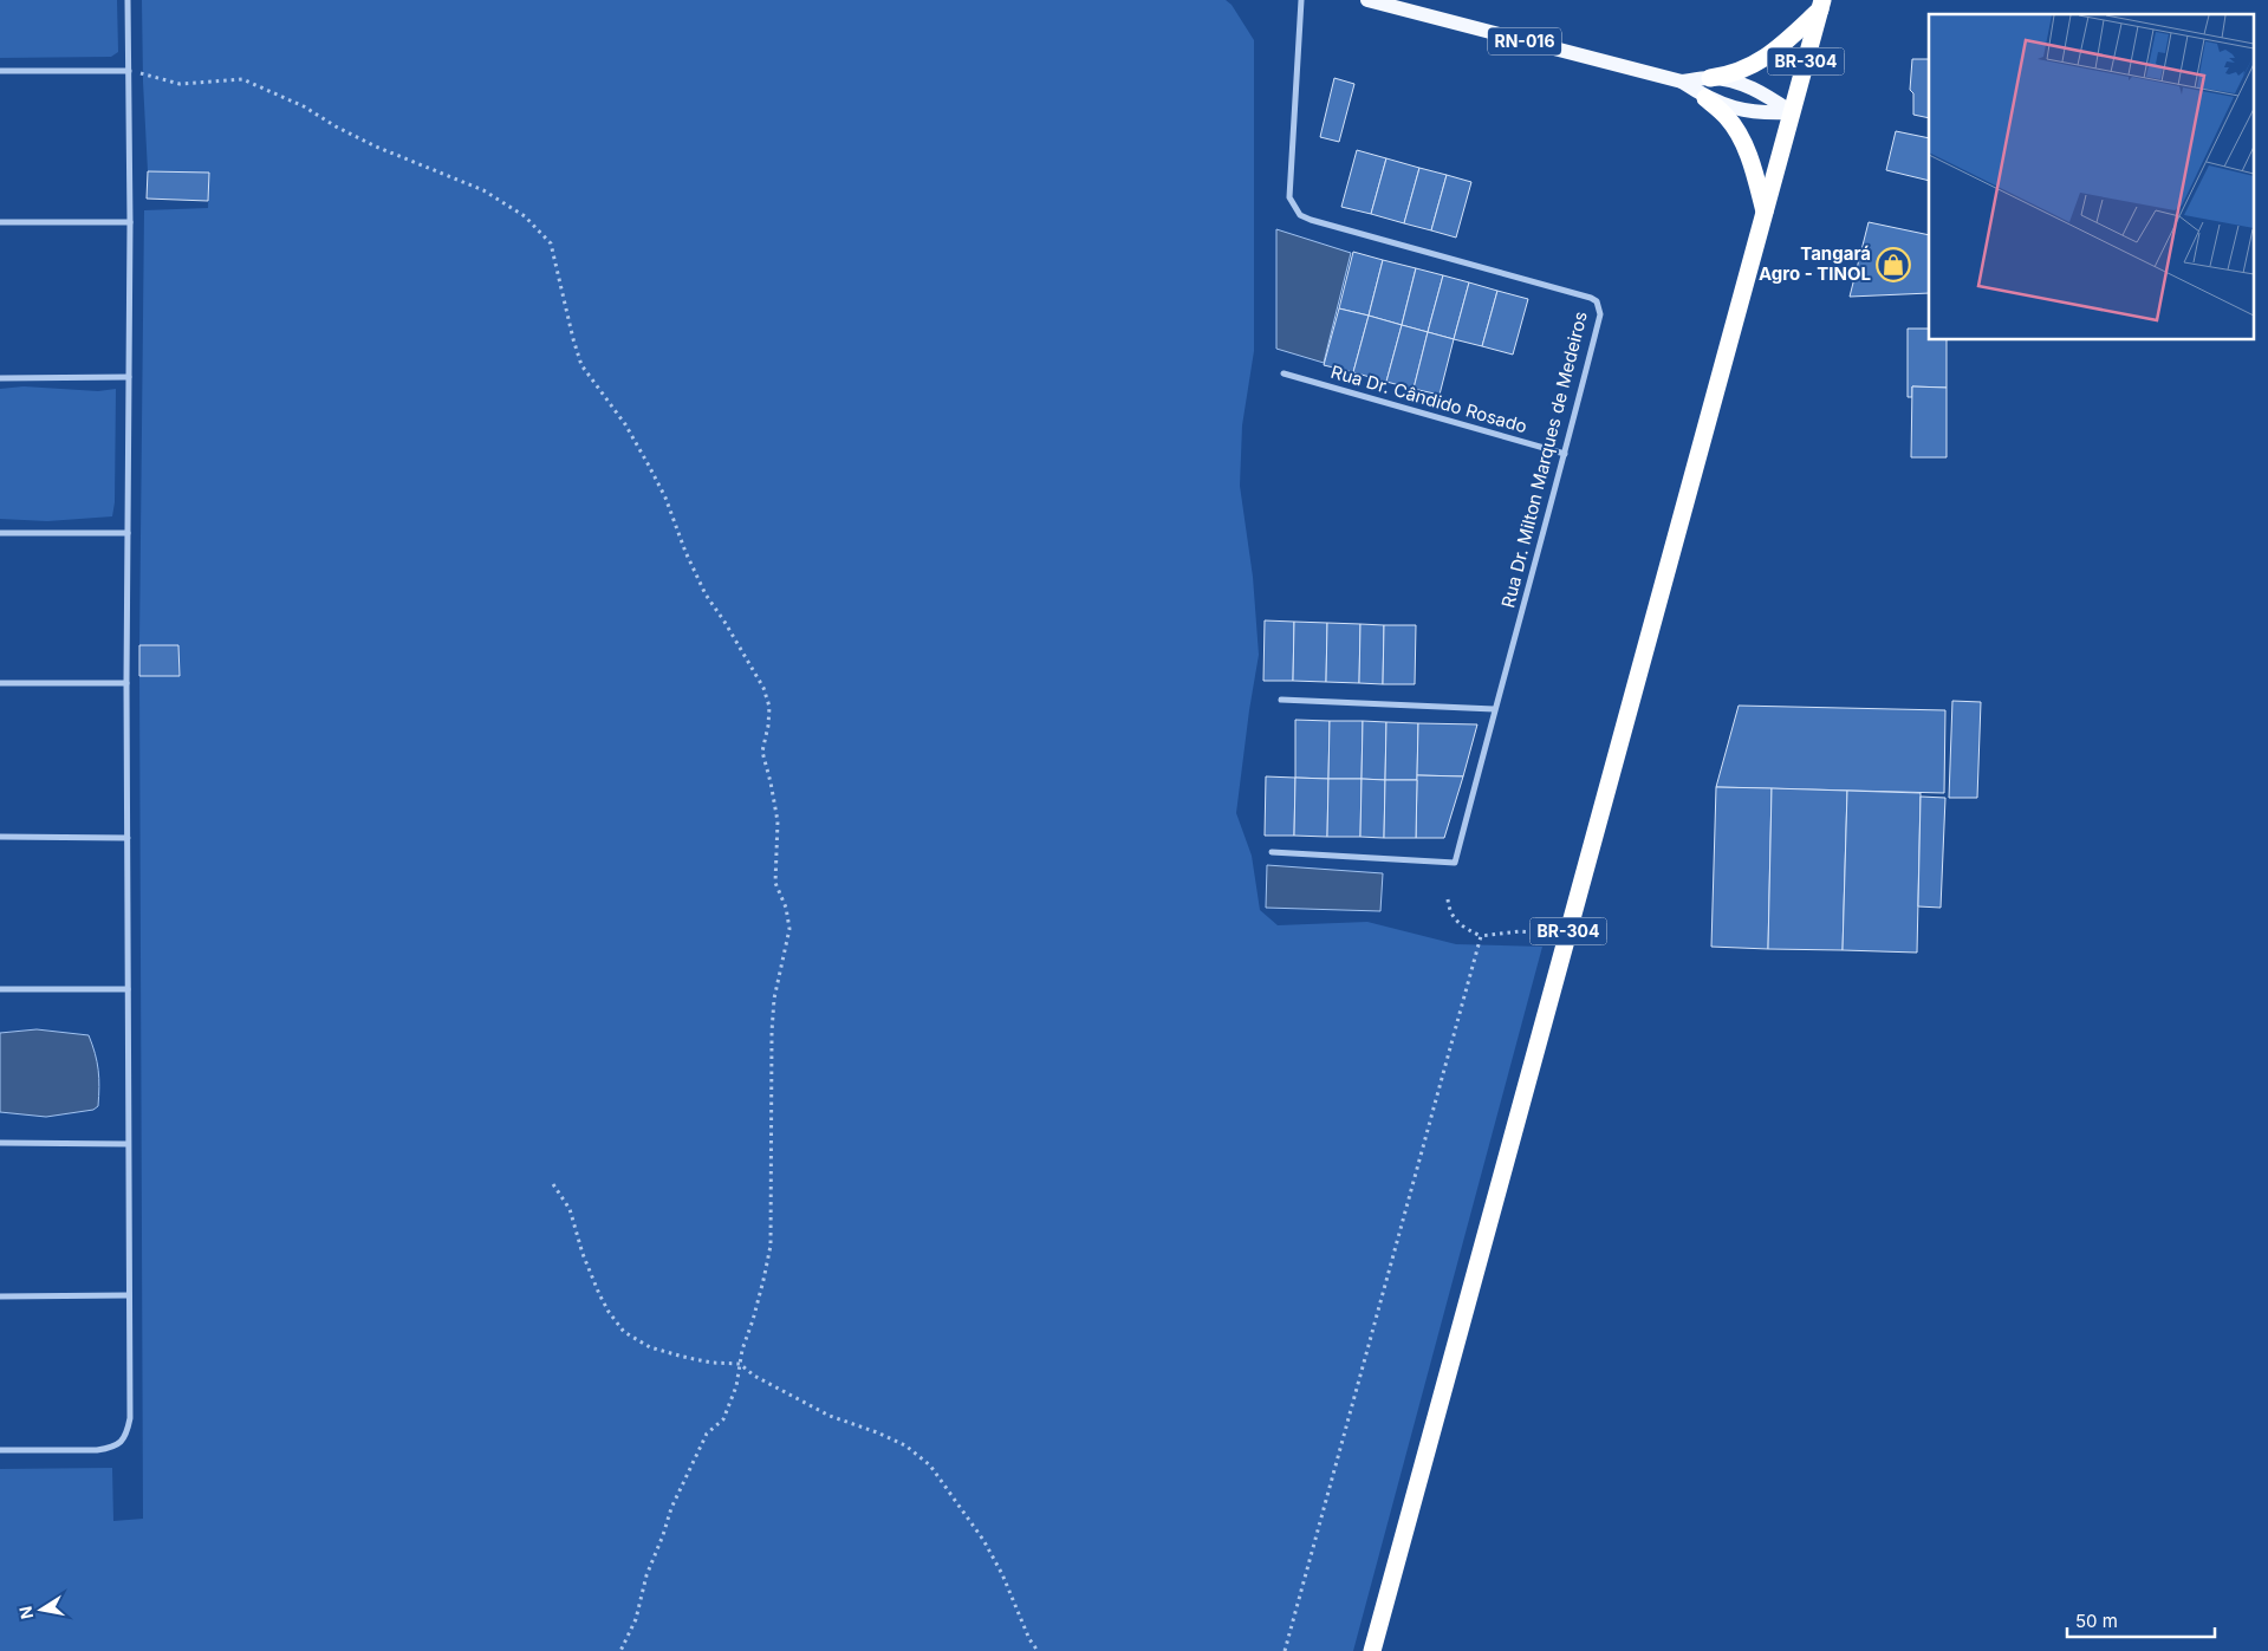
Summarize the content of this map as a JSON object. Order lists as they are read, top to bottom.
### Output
{
  "streets": {
    "highway": ["BR-304"],
    "main road": ["RN-016"],
    "street": ["Rua Dr. Cândido Rosado", "Rua Dr. Milton Marques de Medeiros"]
  },
  "crossings": [
    ["Rua Dr. Cândido Rosado", "Rua Dr. Milton Marques de Medeiros"]
  ],
  "places": {
    "shop": ["Tangará Agro - TINOL"]
  },
  "scale_bar": "50 m",
  "north": "left"
}
